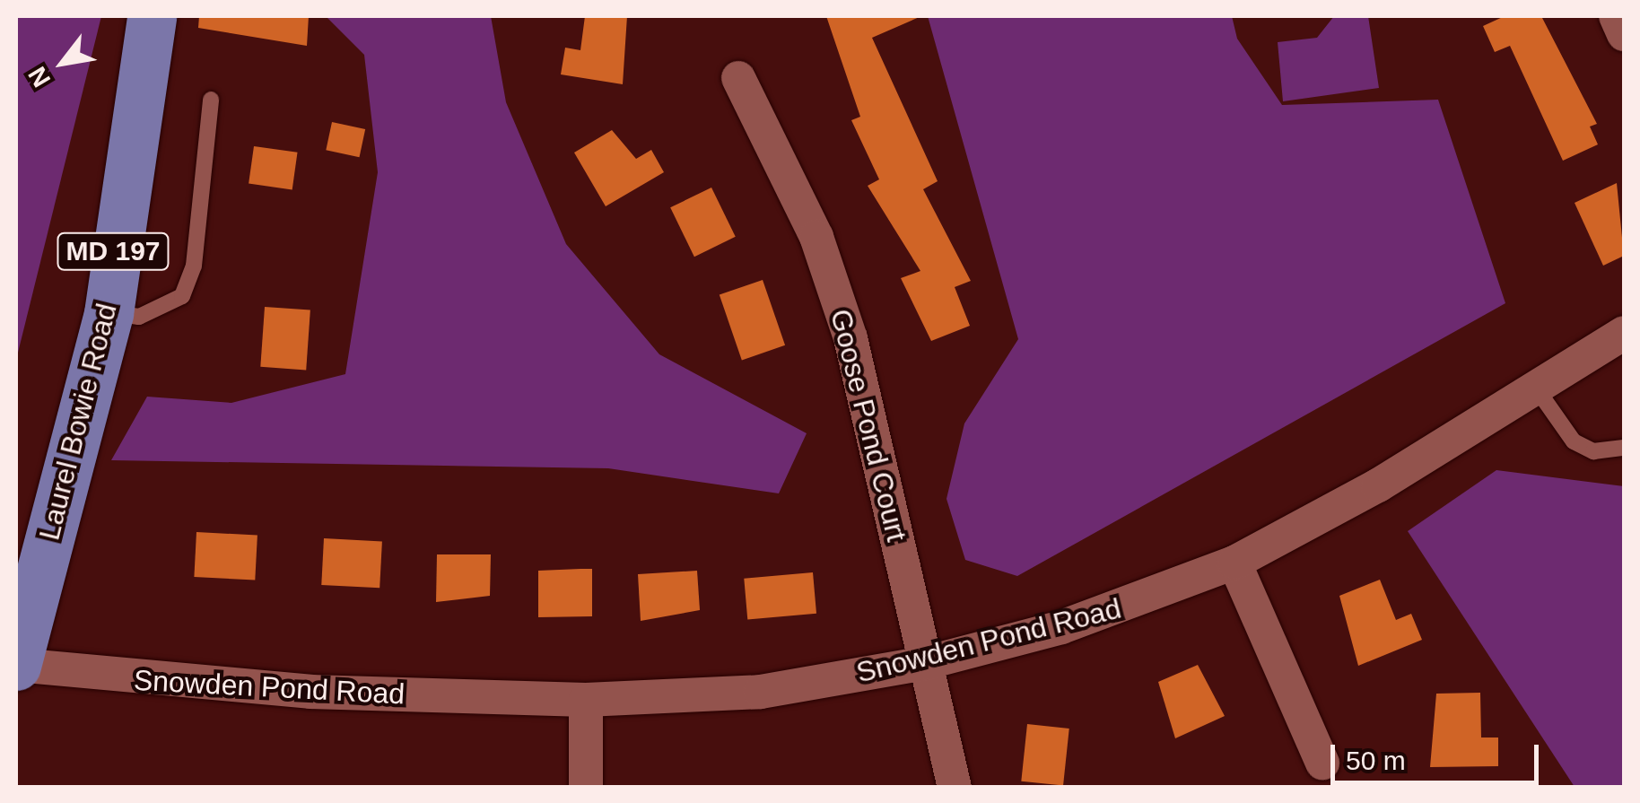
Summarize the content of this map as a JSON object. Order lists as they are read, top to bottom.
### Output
{
  "streets": {
    "main road": ["MD 197", "Laurel Bowie Road"],
    "street": ["Goose Pond Court", "Snowden Pond Road"]
  },
  "crossings": [
    ["Laurel Bowie Road", "Snowden Pond Road"],
    ["Goose Pond Court", "Snowden Pond Road"]
  ],
  "scale_bar": "50 m",
  "north": "bottom left"
}
